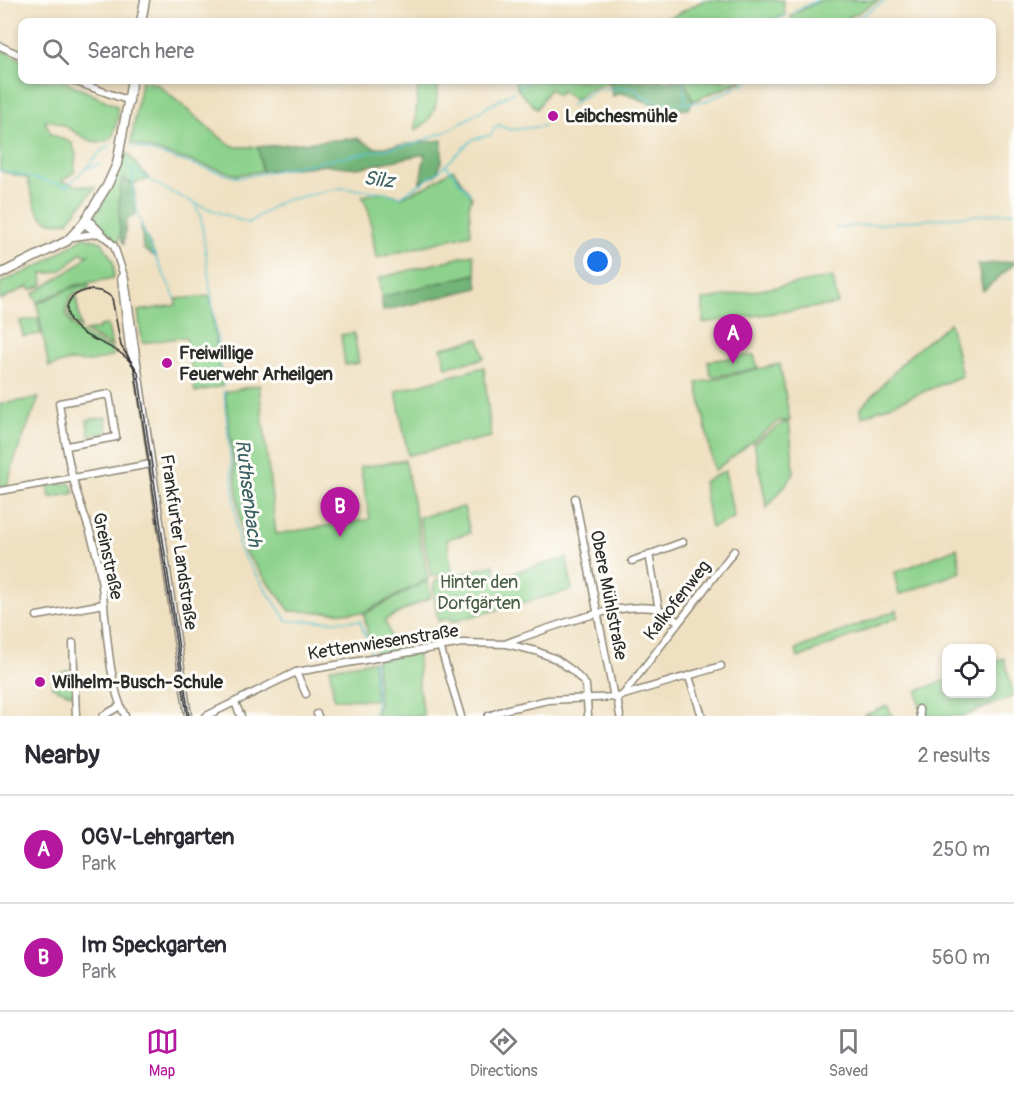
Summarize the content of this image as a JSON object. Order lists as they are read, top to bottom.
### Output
{
  "streets": {
    "street": [
      "Frankfurter Landstraße",
      "Greinstraße",
      "Obere Mühlstraße",
      "Kalkofenweg",
      "Kettenwiesenstraße"
    ]
  },
  "crossings": [
    ["Obere Mühlstraße", "Kalkofenweg"]
  ],
  "water": ["Silz", "Ruthsenbach"],
  "parks": ["Hinter den Dorfgärten"],
  "places": ["Leibchesmühle", "Freiwillige Feuerwehr Arheilgen", "Wilhelm-Busch-Schule"],
  "page": {
    "search": "Search here",
    "pins": ["A", "B"],
    "heading": ["Nearby", "2 results"],
    "list": [
      {
        "mark": "A",
        "name": "OGV-Lehrgarten",
        "note": "Park",
        "value": "250 m"
      },
      {
        "mark": "B",
        "name": "Im Speckgarten",
        "note": "Park",
        "value": "560 m"
      }
    ],
    "nav": ["Map", "Directions", "Saved"]
  }
}
